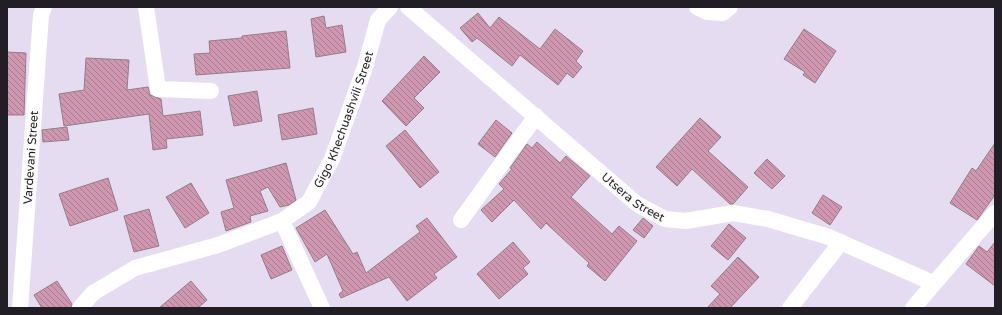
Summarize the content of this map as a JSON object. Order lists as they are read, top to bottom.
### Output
{
  "streets": {
    "street": ["Gigo Khechuashvili Street", "Vardevani Street", "Utsera Street"]
  }
}
